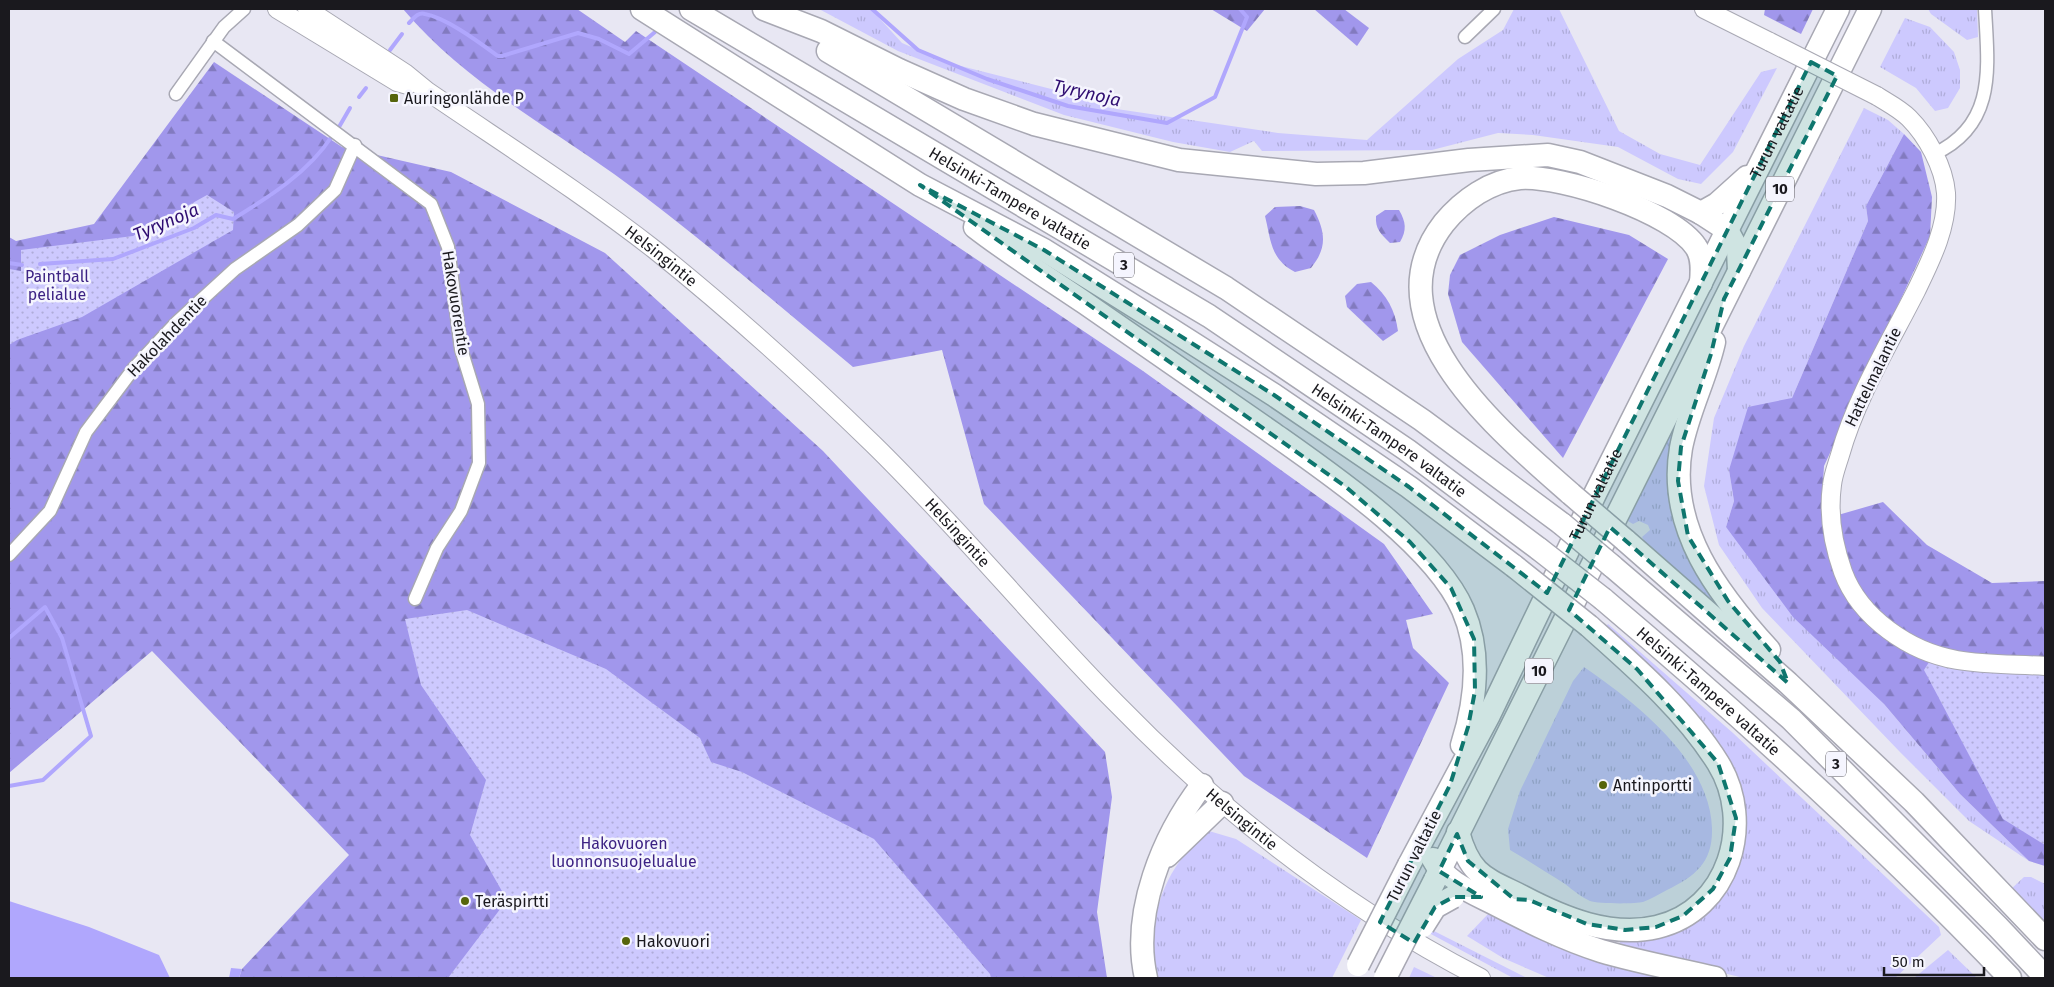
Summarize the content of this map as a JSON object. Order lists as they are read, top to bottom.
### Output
{
  "streets": {
    "highway": [
      "Turun valtatie",
      "10",
      "Helsinki-Tampere valtatie",
      "3"
    ],
    "main road": ["Helsingintie", "Hattelmalantie"],
    "street": ["Hakovuorentie", "Hakolahdentie"]
  },
  "crossings": [
    ["Hakovuorentie", "Hakolahdentie"]
  ],
  "water": ["Tyrynoja"],
  "parks": ["Paintball pelialue", "Hakovuoren luonnonsuojelualue"],
  "places": {
    "transit": ["Auringonlähde P"],
    "other": ["Antinportti", "Teräspirtti", "Hakovuori"]
  },
  "scale_bar": "50 m"
}
